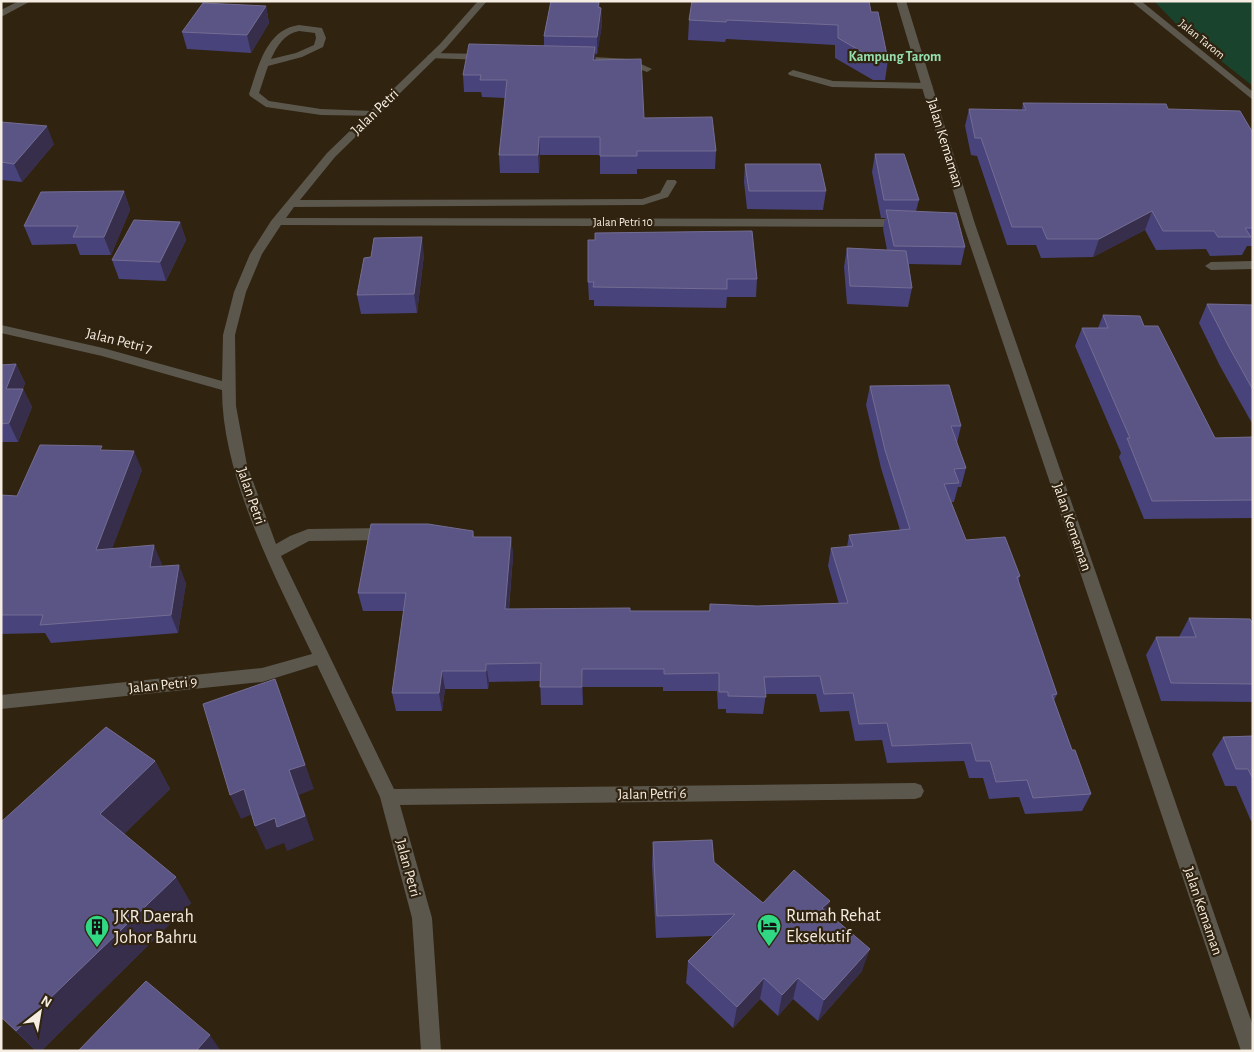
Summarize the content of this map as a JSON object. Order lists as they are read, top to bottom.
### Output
{
  "streets": {
    "street": [
      "Jalan Tarom",
      "Jalan Petri",
      "Jalan Kemaman",
      "Jalan Petri 10",
      "Jalan Petri 7",
      "Jalan Petri 9",
      "Jalan Petri 6"
    ]
  },
  "crossings": [
    ["Jalan Petri", "Jalan Petri 10"],
    ["Jalan Petri", "Jalan Petri 7"],
    ["Jalan Petri", "Jalan Petri 9"],
    ["Jalan Petri", "Jalan Petri 6"]
  ],
  "districts": ["Kampung Tarom"],
  "places": {
    "hotel": ["Rumah Rehat Eksekutif"],
    "building": ["JKR Daerah Johor Bahru"]
  },
  "north": "top right"
}
